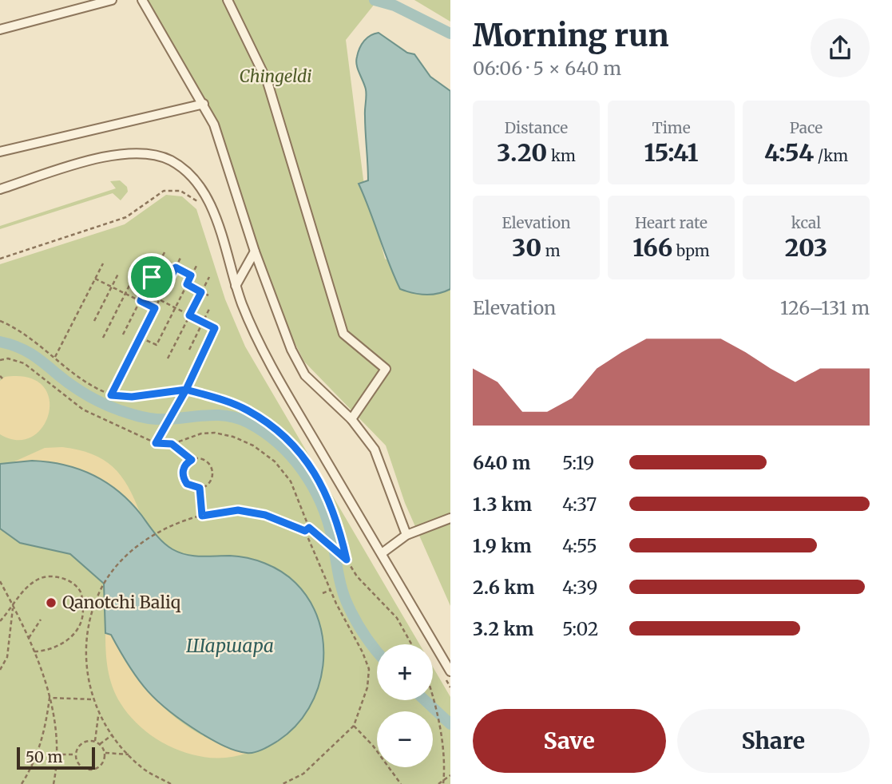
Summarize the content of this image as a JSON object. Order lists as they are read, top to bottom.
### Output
{
  "water": ["Шаршара"],
  "parks": ["Chingeldi"],
  "places": ["Qanotchi Baliq"],
  "scale_bar": "50 m",
  "page": {
    "heading": ["Morning run", "06:06 · 5 × 640 m"],
    "stats": [
      ["Distance", "3.20 km"],
      ["Time", "15:41"],
      ["Pace", "4:54 /km"],
      ["Elevation", "30 m"],
      ["Heart rate", "166 bpm"],
      ["kcal", "203"]
    ],
    "chart": ["Elevation", "126–131 m"],
    "list": [
      {
        "name": "640 m",
        "note": "5:19"
      },
      {
        "name": "1.3 km",
        "note": "4:37"
      },
      {
        "name": "1.9 km",
        "note": "4:55"
      },
      {
        "name": "2.6 km",
        "note": "4:39"
      },
      {
        "name": "3.2 km",
        "note": "5:02"
      }
    ],
    "map_buttons": ["+", "−"],
    "buttons": ["Save", "Share"],
    "scale": "50 m"
  }
}
